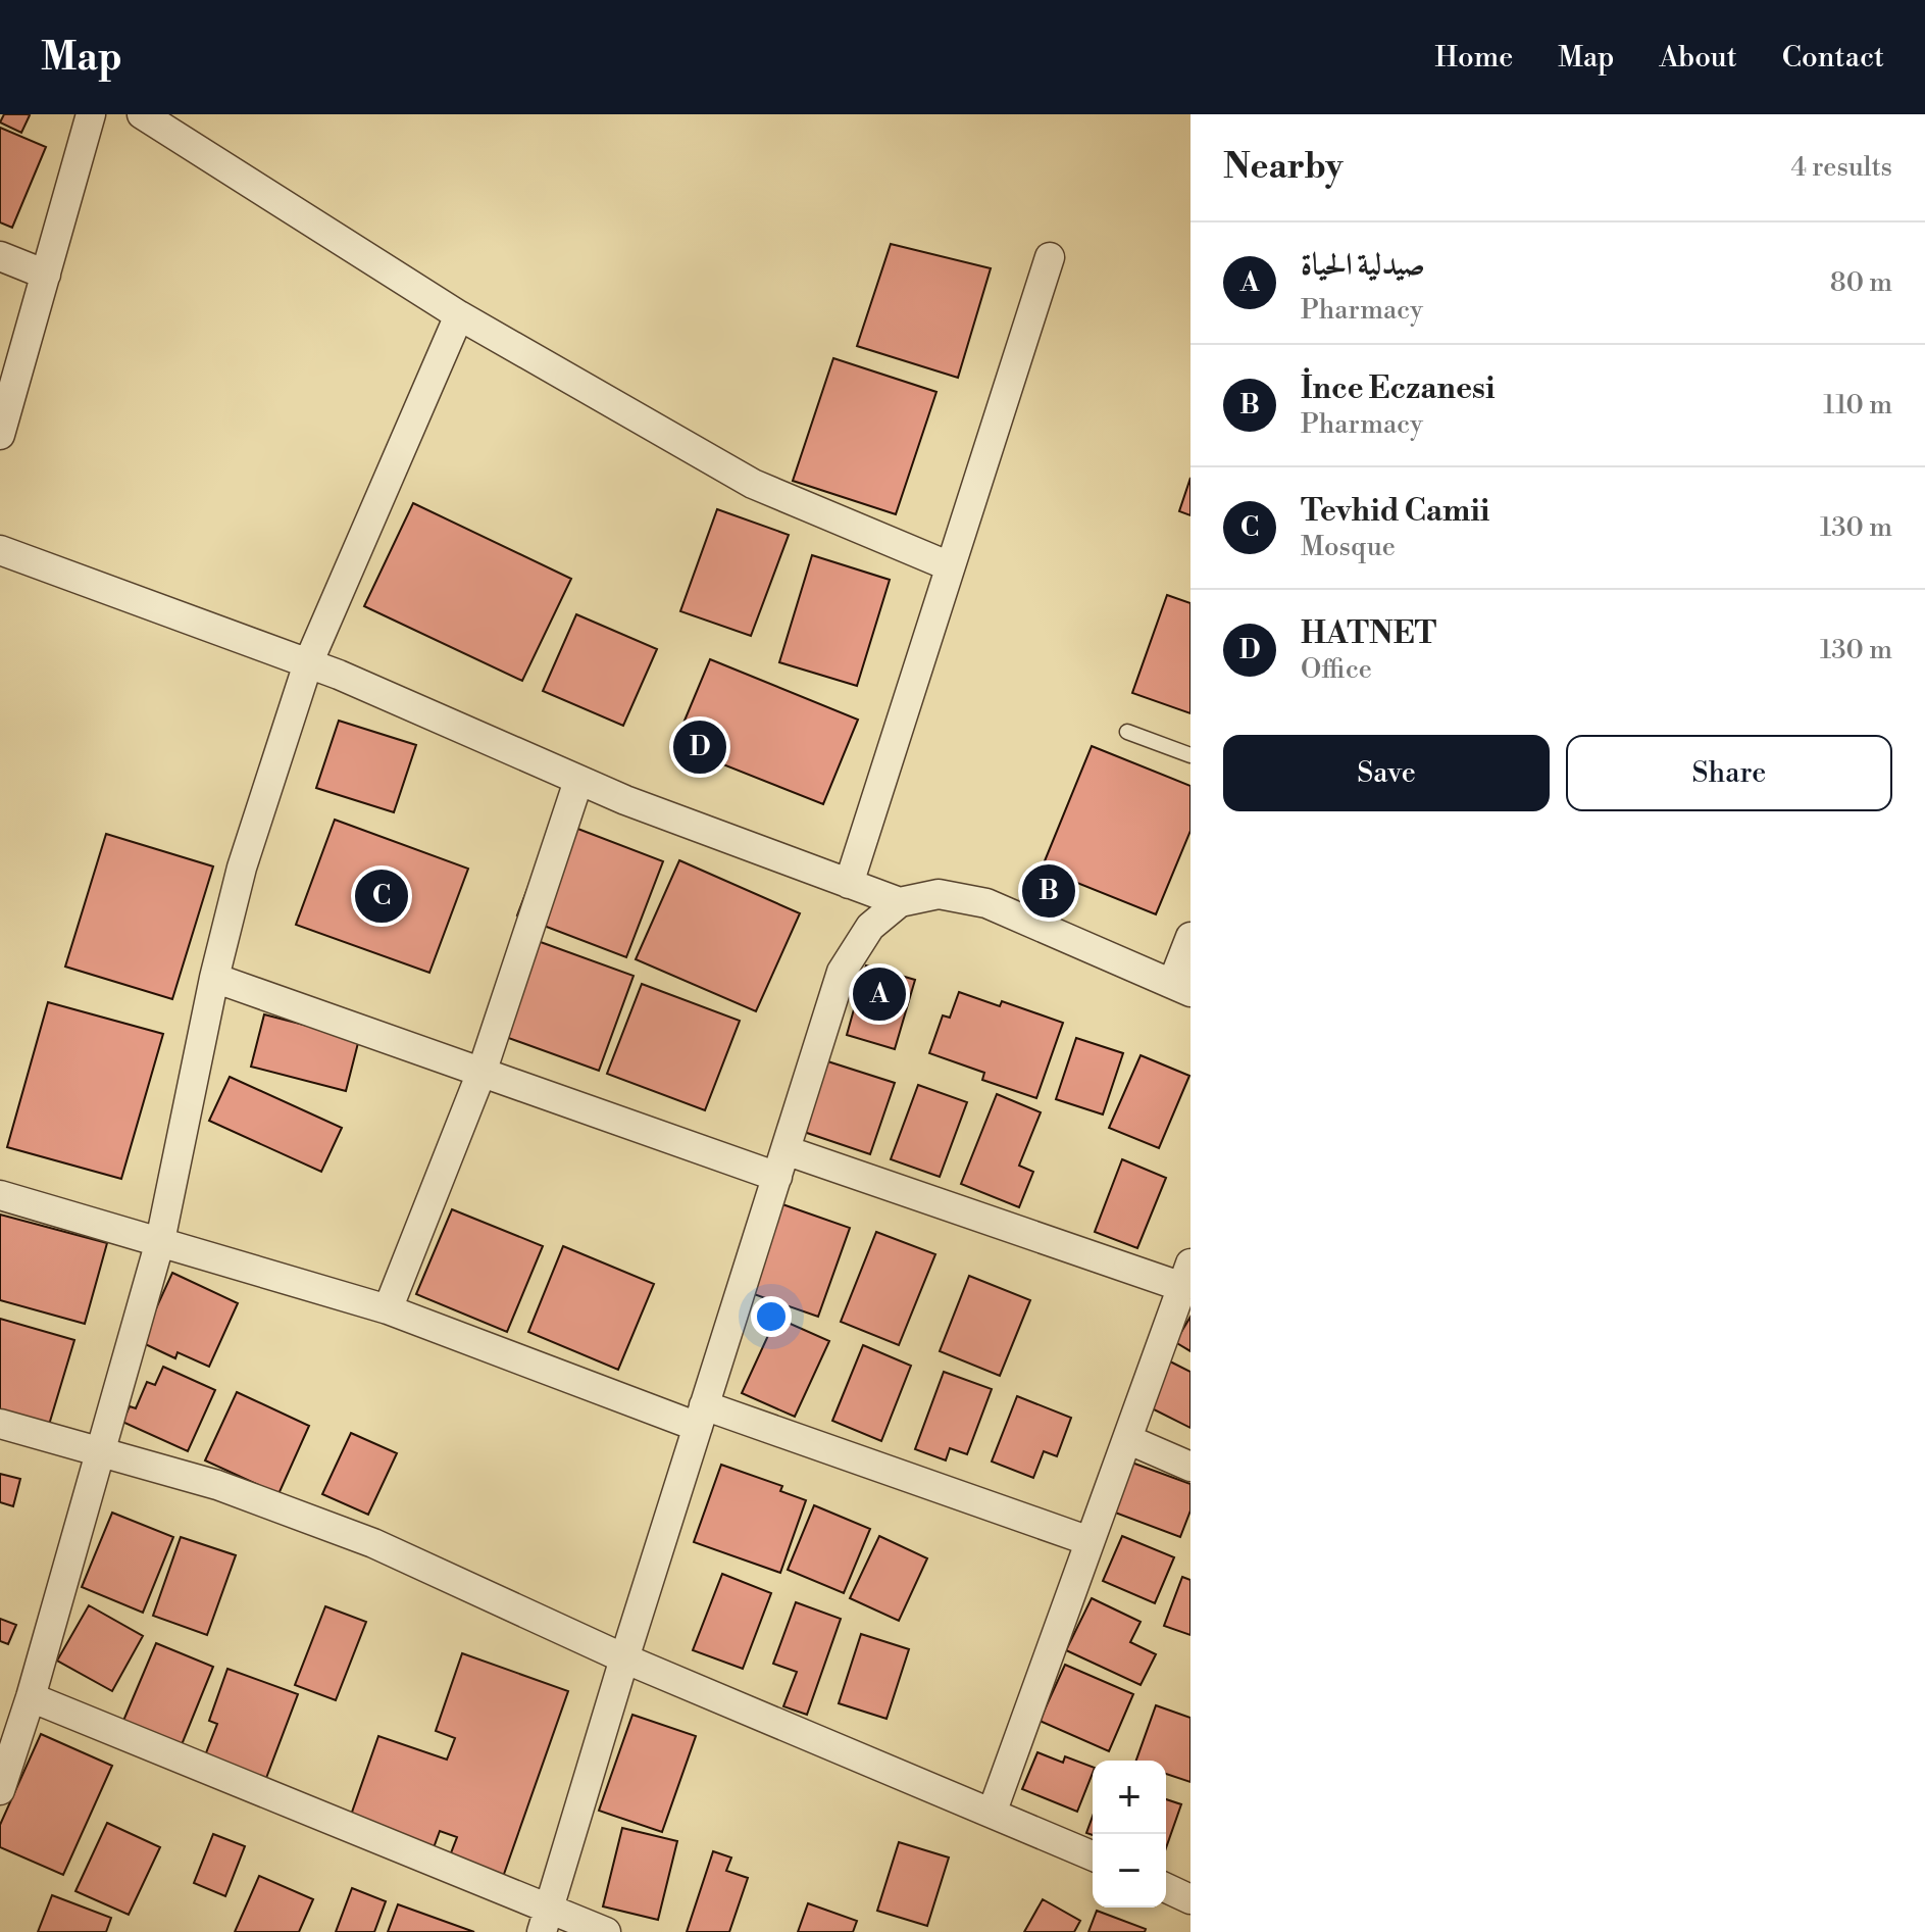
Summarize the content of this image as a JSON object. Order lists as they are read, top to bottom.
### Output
{
  "page": {
    "header": "Map",
    "nav": [
      "Home",
      "Map",
      "About",
      "Contact"
    ],
    "heading": ["Nearby", "4 results"],
    "list": [
      {
        "mark": "A",
        "name": "صيدلية الحياة",
        "note": "Pharmacy",
        "value": "80 m"
      },
      {
        "mark": "B",
        "name": "İnce Eczanesi",
        "note": "Pharmacy",
        "value": "110 m"
      },
      {
        "mark": "C",
        "name": "Tevhid Camii",
        "note": "Mosque",
        "value": "130 m"
      },
      {
        "mark": "D",
        "name": "HATNET",
        "note": "Office",
        "value": "130 m"
      }
    ],
    "buttons": ["Save", "Share"],
    "pins": [
      "D",
      "B",
      "C",
      "A"
    ],
    "map_buttons": ["+", "−"]
  }
}
